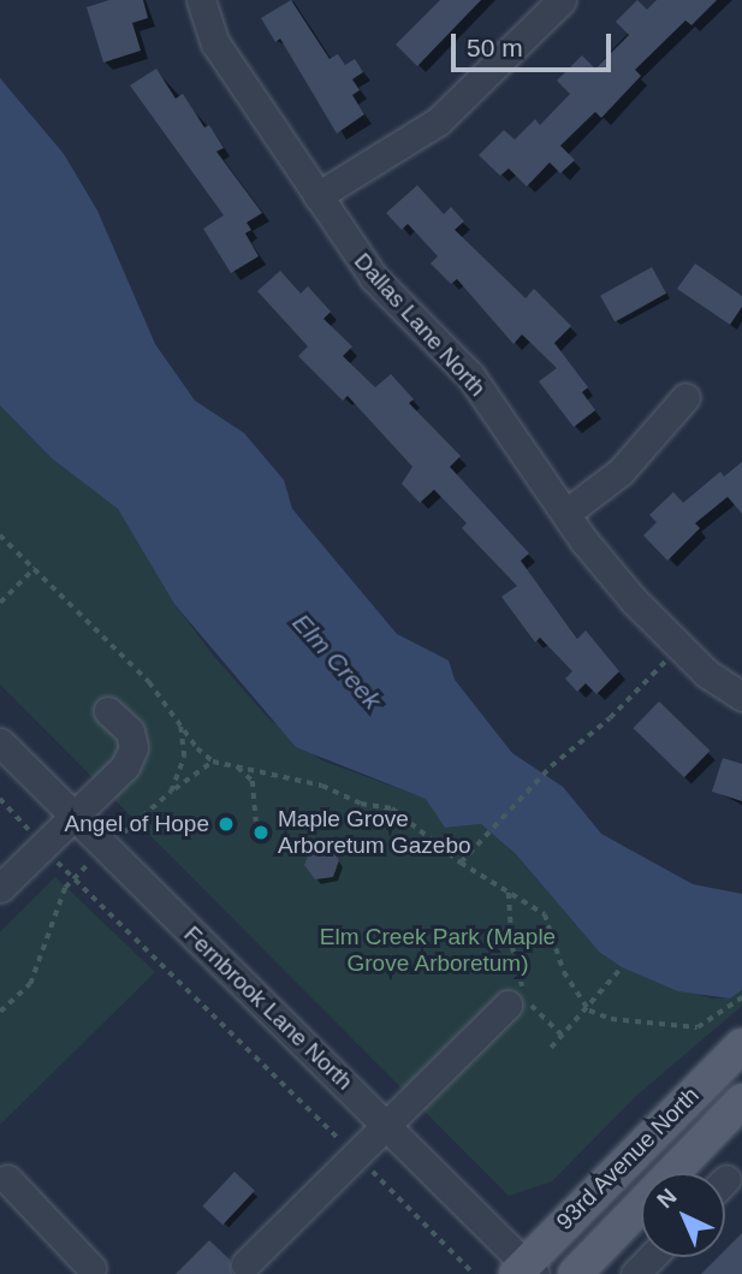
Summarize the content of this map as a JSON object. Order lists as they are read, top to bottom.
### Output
{
  "streets": {
    "main road": ["93rd Avenue North"],
    "street": ["Dallas Lane North", "Fernbrook Lane North"]
  },
  "crossings": [
    ["Fernbrook Lane North", "93rd Avenue North"]
  ],
  "water": ["Elm Creek"],
  "parks": ["Elm Creek Park (Maple Grove Arboretum)"],
  "places": ["Angel of Hope", "Maple Grove Arboretum Gazebo"],
  "scale_bar": "50 m",
  "north": "top left"
}
